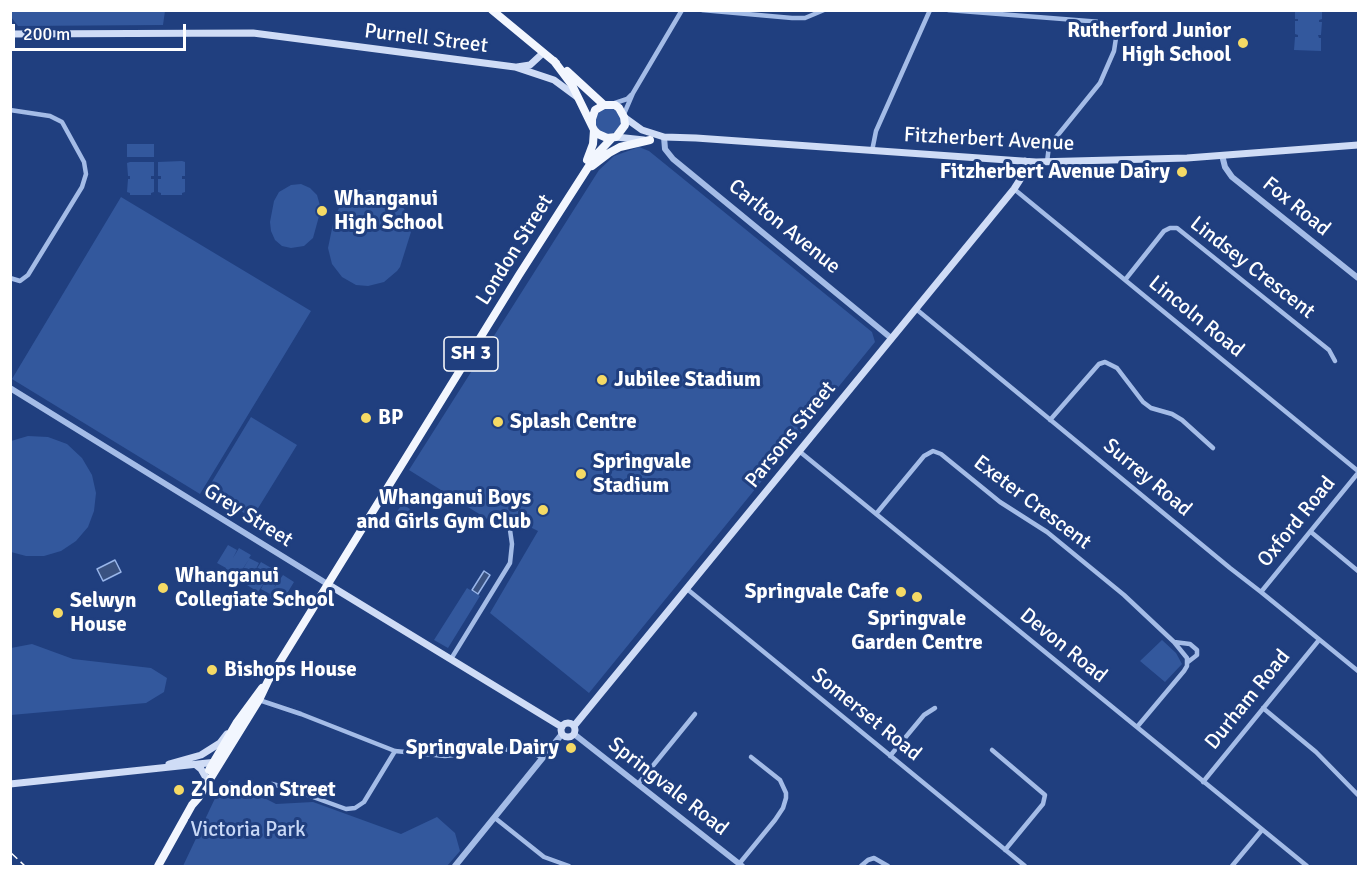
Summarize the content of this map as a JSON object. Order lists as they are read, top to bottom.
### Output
{
  "streets": {
    "highway": ["London Street", "SH 3"],
    "main road": [
      "Purnell Street",
      "Fitzherbert Avenue",
      "Parsons Street",
      "Grey Street"
    ],
    "street": [
      "Fox Road",
      "Carlton Avenue",
      "Lindsey Crescent",
      "Lincoln Road",
      "Surrey Road",
      "Exeter Crescent",
      "Oxford Road",
      "Devon Road",
      "Durham Road",
      "Somerset Road",
      "Springvale Road"
    ]
  },
  "crossings": [
    ["Fitzherbert Avenue", "Fox Road"],
    ["Fitzherbert Avenue", "Carlton Avenue"],
    ["Fitzherbert Avenue", "London Street"],
    ["Fitzherbert Avenue", "SH 3"],
    ["Fitzherbert Avenue", "Parsons Street"],
    ["Carlton Avenue", "Parsons Street"],
    ["London Street", "SH 3"],
    ["London Street", "Grey Street"],
    ["Lindsey Crescent", "Lincoln Road"],
    ["Lincoln Road", "Parsons Street"],
    ["Lincoln Road", "Oxford Road"],
    ["Parsons Street", "Surrey Road"],
    ["Parsons Street", "Devon Road"],
    ["Parsons Street", "Somerset Road"],
    ["Parsons Street", "Springvale Road"],
    ["Surrey Road", "Oxford Road"],
    ["Surrey Road", "Durham Road"],
    ["Exeter Crescent", "Devon Road"],
    ["Devon Road", "Durham Road"]
  ],
  "parks": ["Victoria Park"],
  "places": [
    "Rutherford Junior High School",
    "Fitzherbert Avenue Dairy",
    "Whanganui High School",
    "Jubilee Stadium",
    "BP",
    "Splash Centre",
    "Springvale Stadium",
    "Whanganui Boys and Girls Gym Club",
    "Whanganui Collegiate School",
    "Springvale Cafe",
    "Springvale Garden Centre",
    "Selwyn House",
    "Bishops House",
    "Springvale Dairy",
    "Z London Street"
  ],
  "scale_bar": "200 m"
}
